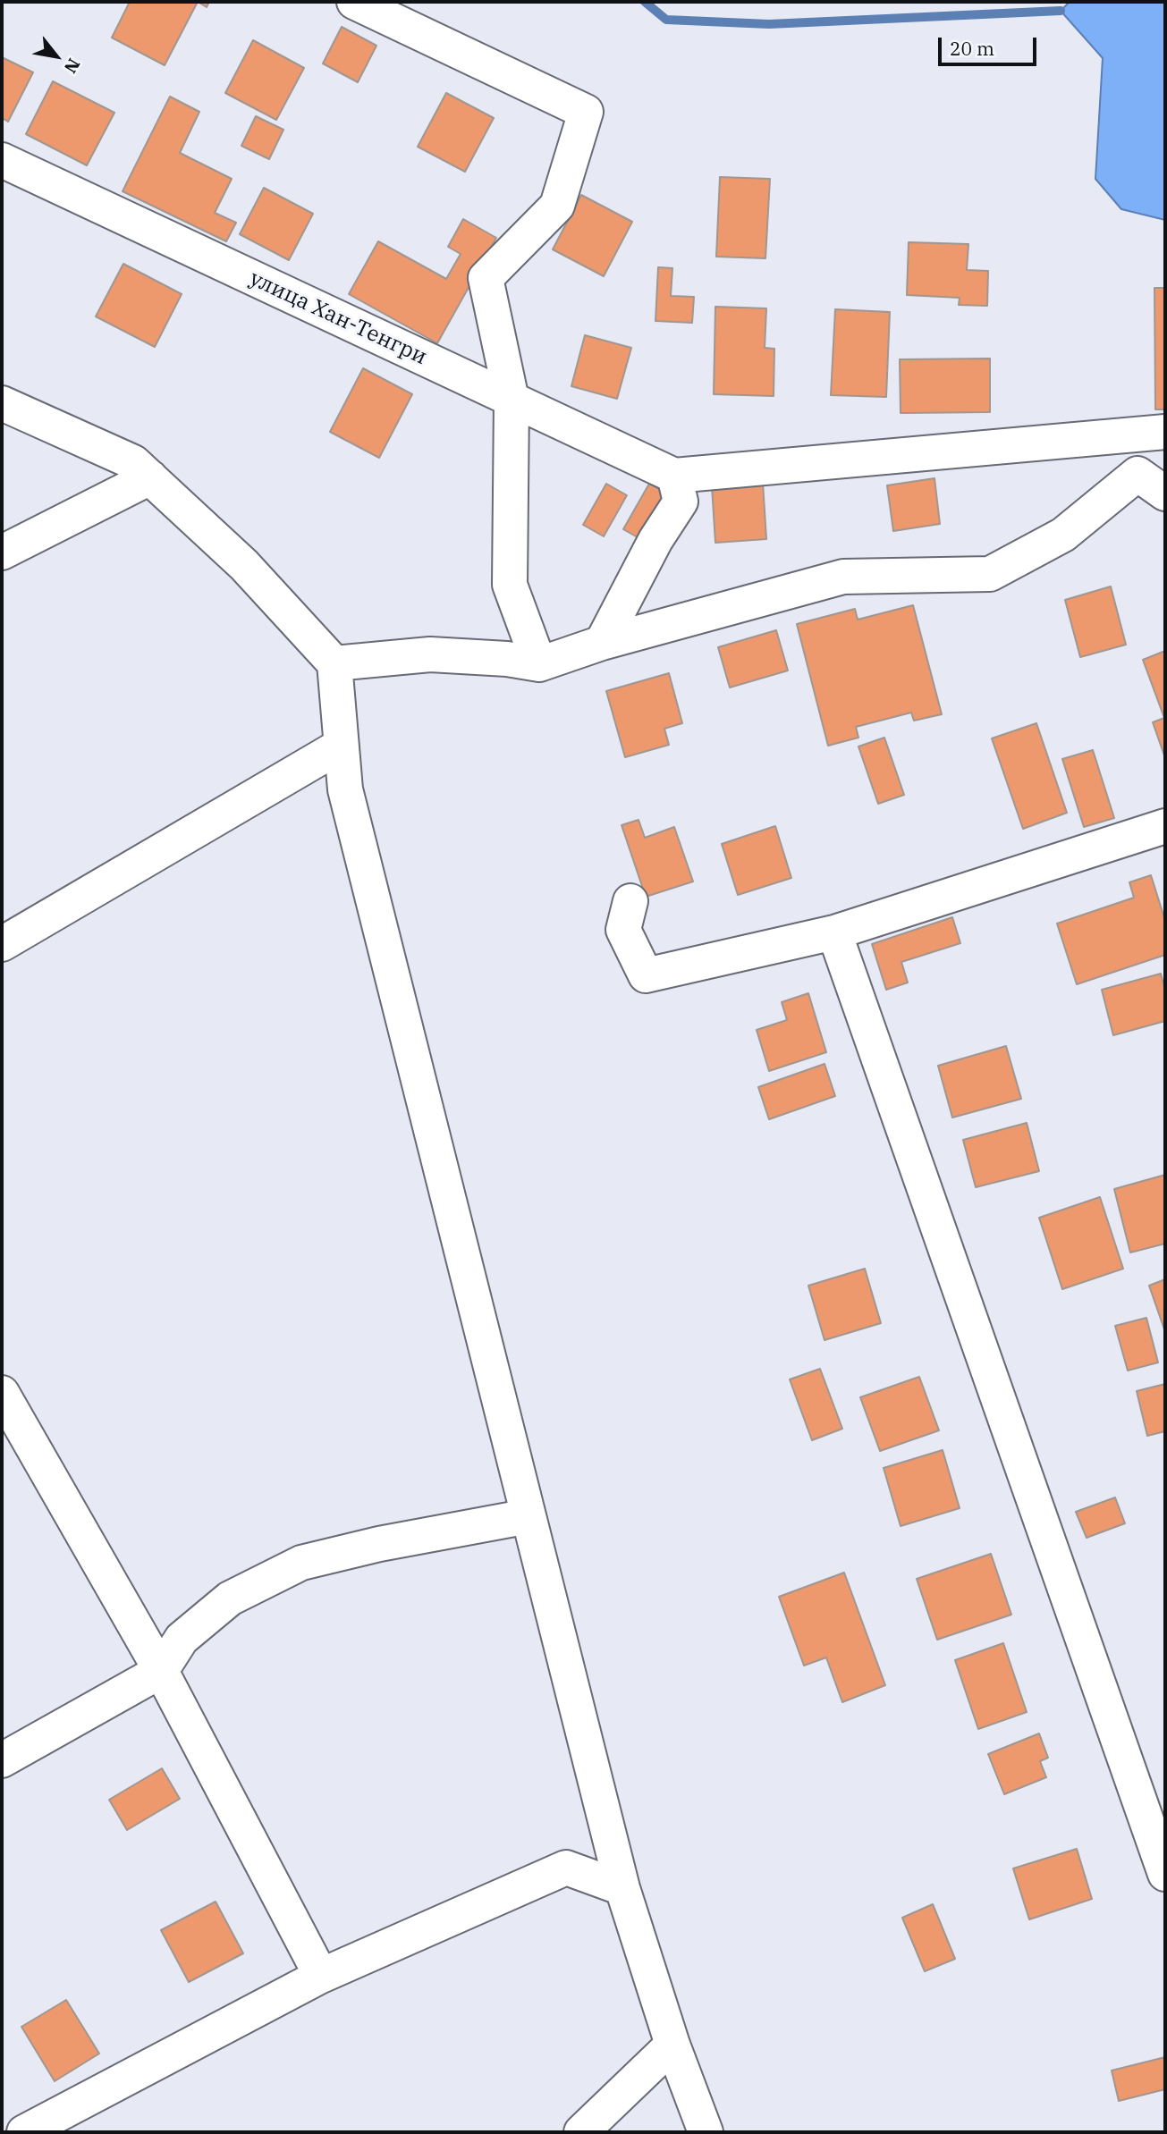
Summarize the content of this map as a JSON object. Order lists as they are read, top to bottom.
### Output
{
  "streets": {
    "street": ["улица Хан-Тенгри"]
  },
  "scale_bar": "20 m",
  "north": "bottom right"
}
